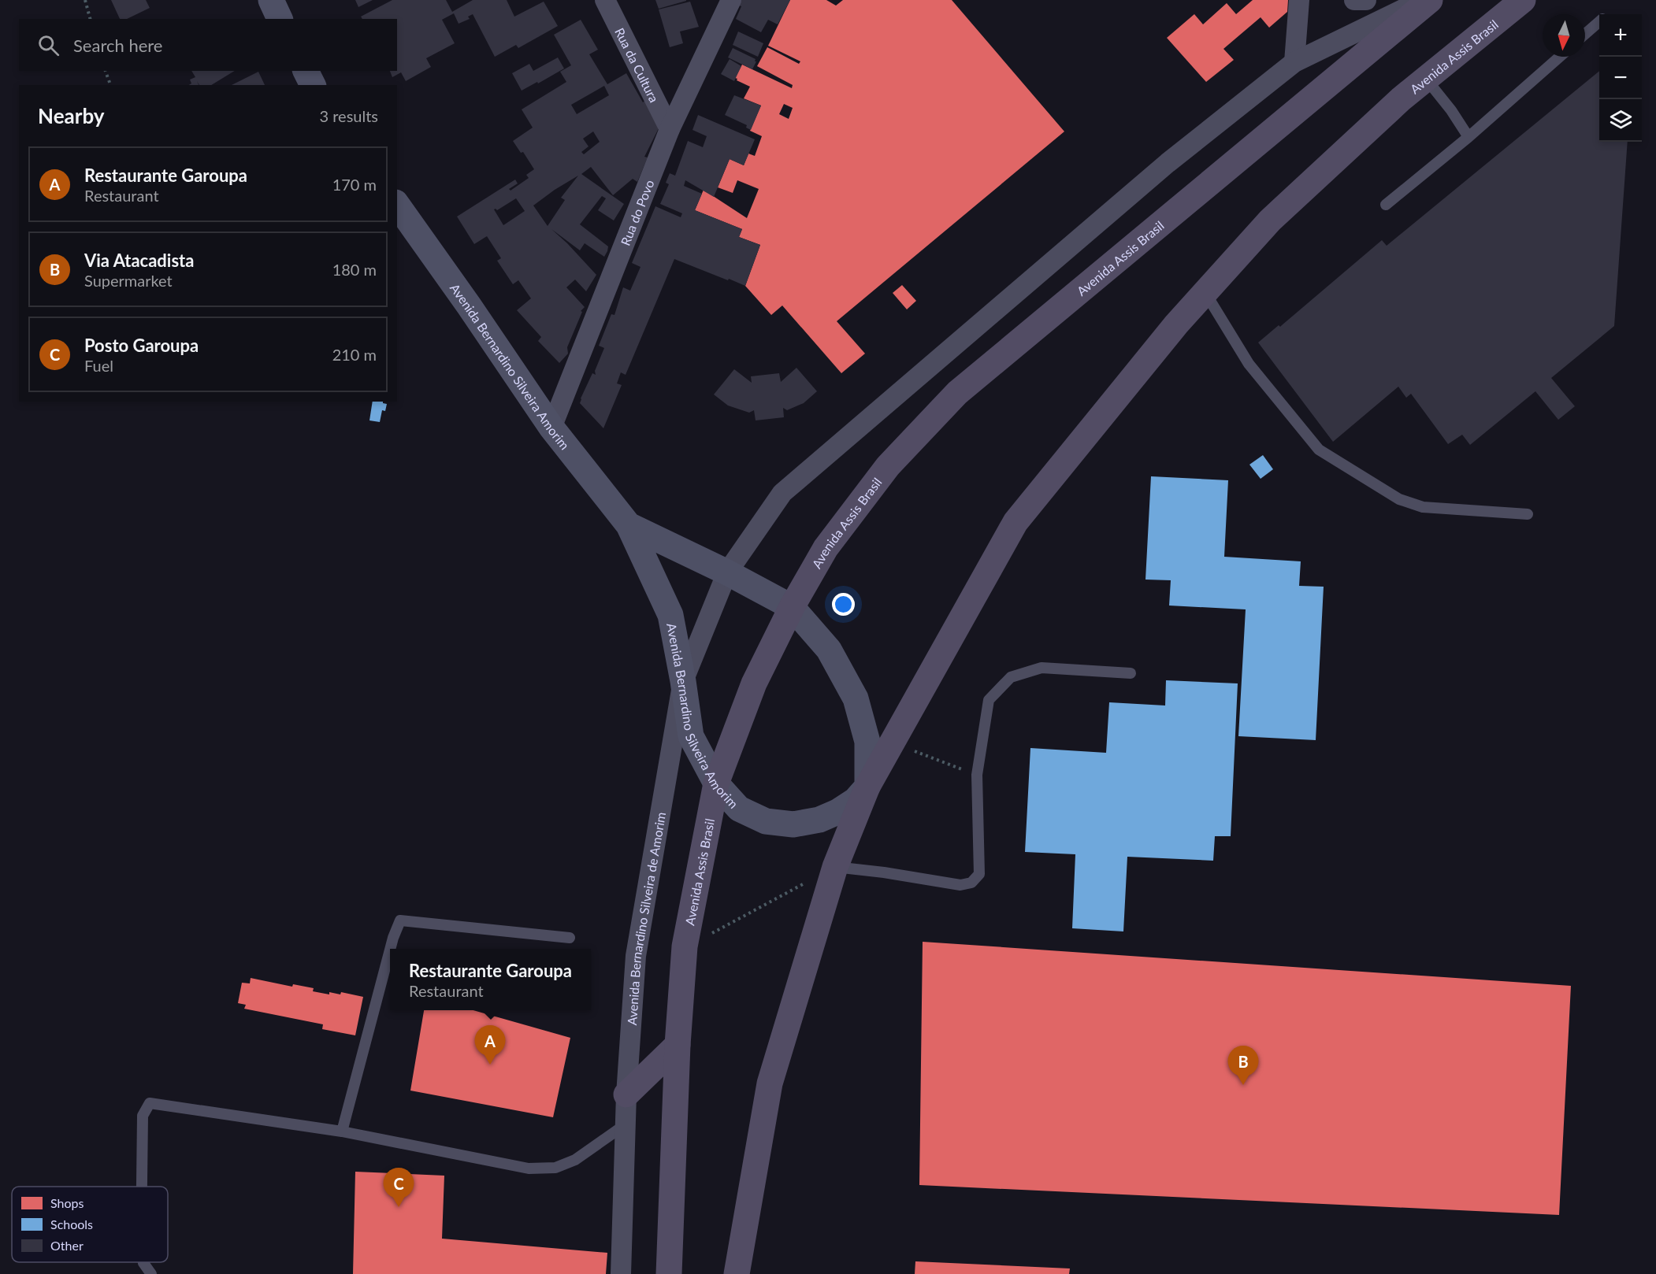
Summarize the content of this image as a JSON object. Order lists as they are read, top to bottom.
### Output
{
  "streets": {
    "main road": ["Avenida Assis Brasil", "Avenida Bernardino Silveira Amorim"],
    "street": ["Rua da Cultura", "Rua do Povo", "Avenida Bernardino Silveira de Amorim"]
  },
  "crossings": [
    ["Avenida Assis Brasil", "Avenida Bernardino Silveira Amorim"],
    ["Rua da Cultura", "Rua do Povo"],
    ["Rua do Povo", "Avenida Bernardino Silveira Amorim"],
    ["Avenida Bernardino Silveira Amorim", "Avenida Bernardino Silveira de Amorim"]
  ],
  "legend": ["Shops", "Schools", "Other"],
  "north": "bottom",
  "page": {
    "map_buttons": ["+", "−"],
    "search": "Search here",
    "heading": ["Nearby", "3 results"],
    "list": [
      {
        "mark": "A",
        "name": "Restaurante Garoupa",
        "note": "Restaurant",
        "value": "170 m"
      },
      {
        "mark": "B",
        "name": "Via Atacadista",
        "note": "Supermarket",
        "value": "180 m"
      },
      {
        "mark": "C",
        "name": "Posto Garoupa",
        "note": "Fuel",
        "value": "210 m"
      }
    ],
    "popup": ["Restaurante Garoupa", "Restaurant"],
    "pins": ["A", "B", "C"]
  }
}
